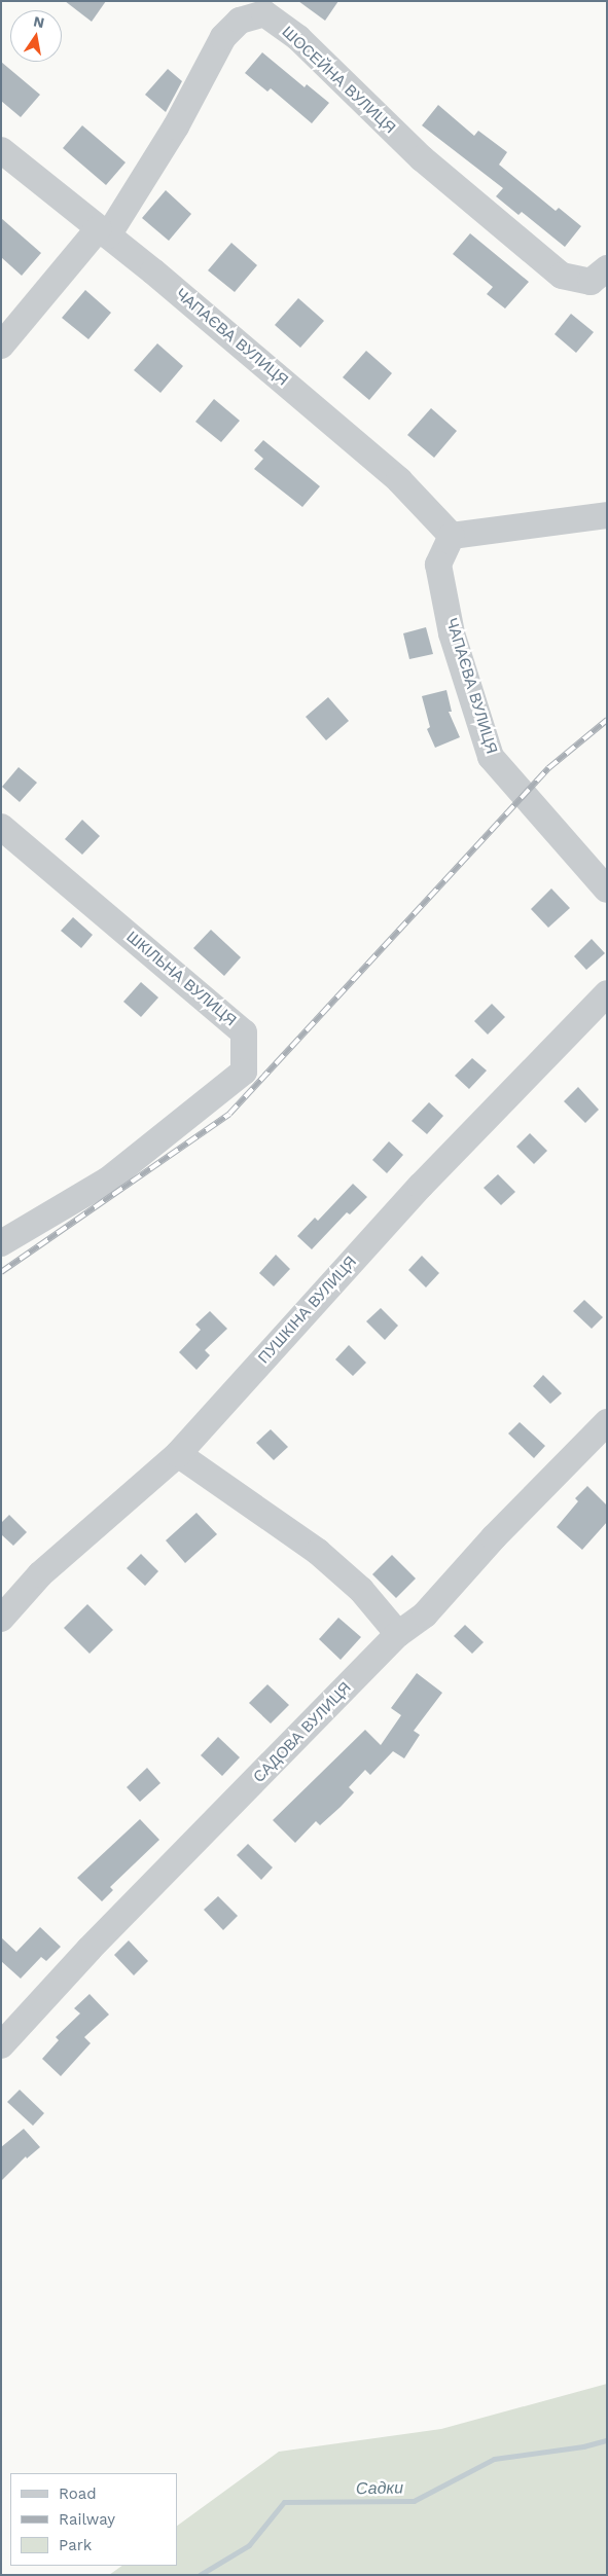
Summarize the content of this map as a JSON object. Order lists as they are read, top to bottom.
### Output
{
  "streets": {
    "street": [
      "ШОСЕЙНА ВУЛИЦЯ",
      "ЧАПАЄВА ВУЛИЦЯ",
      "ШКІЛЬНА ВУЛИЦЯ",
      "ПУШКІНА ВУЛИЦЯ",
      "САДОВА ВУЛИЦЯ"
    ]
  },
  "crossings": [
    ["ШОСЕЙНА ВУЛИЦЯ", "ЧАПАЄВА ВУЛИЦЯ"]
  ],
  "water": ["Садки"],
  "legend": ["Road", "Railway", "Park"],
  "north": "top"
}
